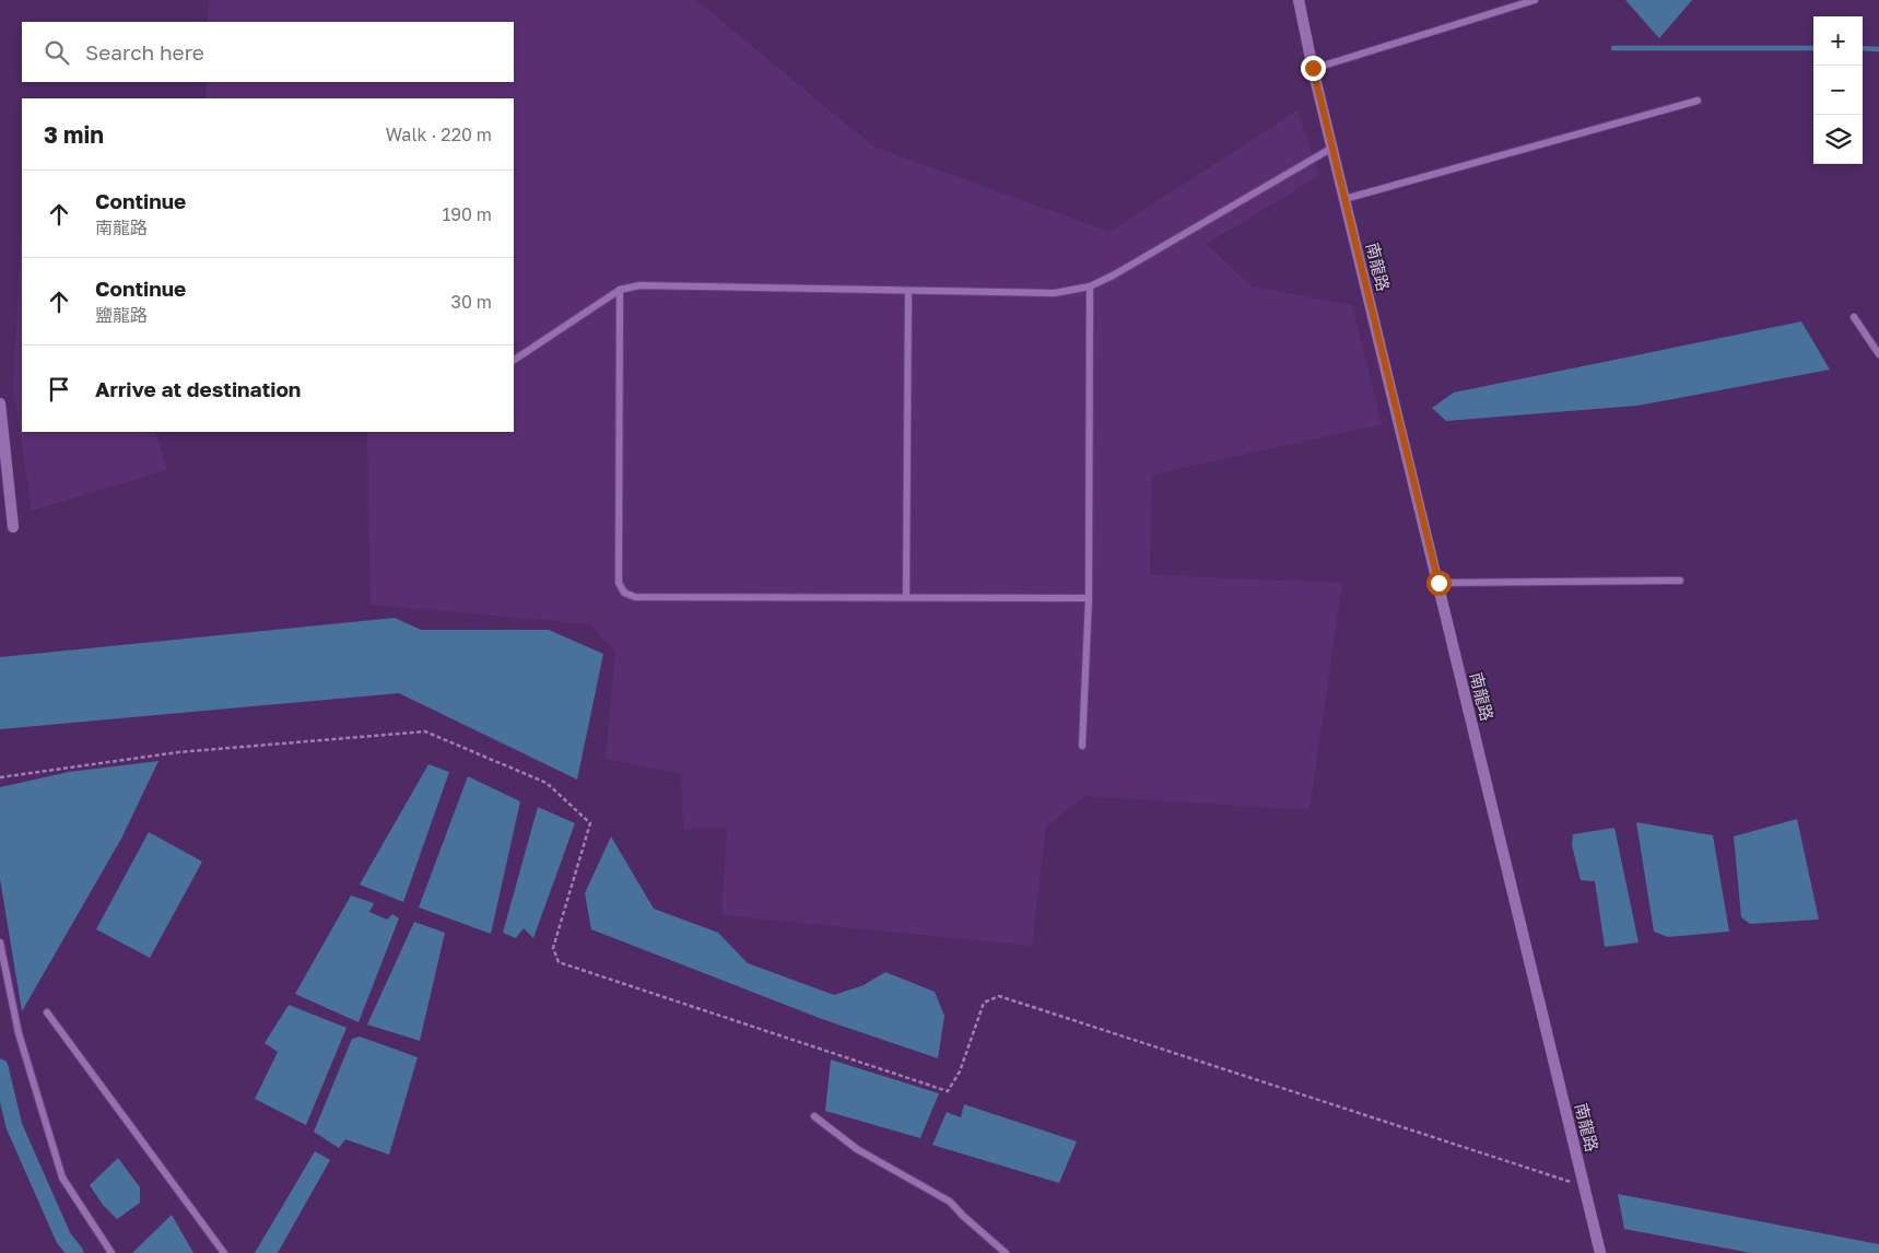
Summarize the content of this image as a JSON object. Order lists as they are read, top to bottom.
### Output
{
  "streets": {
    "street": ["南龍路"]
  },
  "page": {
    "map_buttons": ["+", "−"],
    "search": "Search here",
    "heading": ["3 min", "Walk · 220 m"],
    "list": [
      ["Continue", "南龍路", "190 m"],
      ["Continue", "鹽龍路", "30 m"],
      "Arrive at destination"
    ]
  }
}
